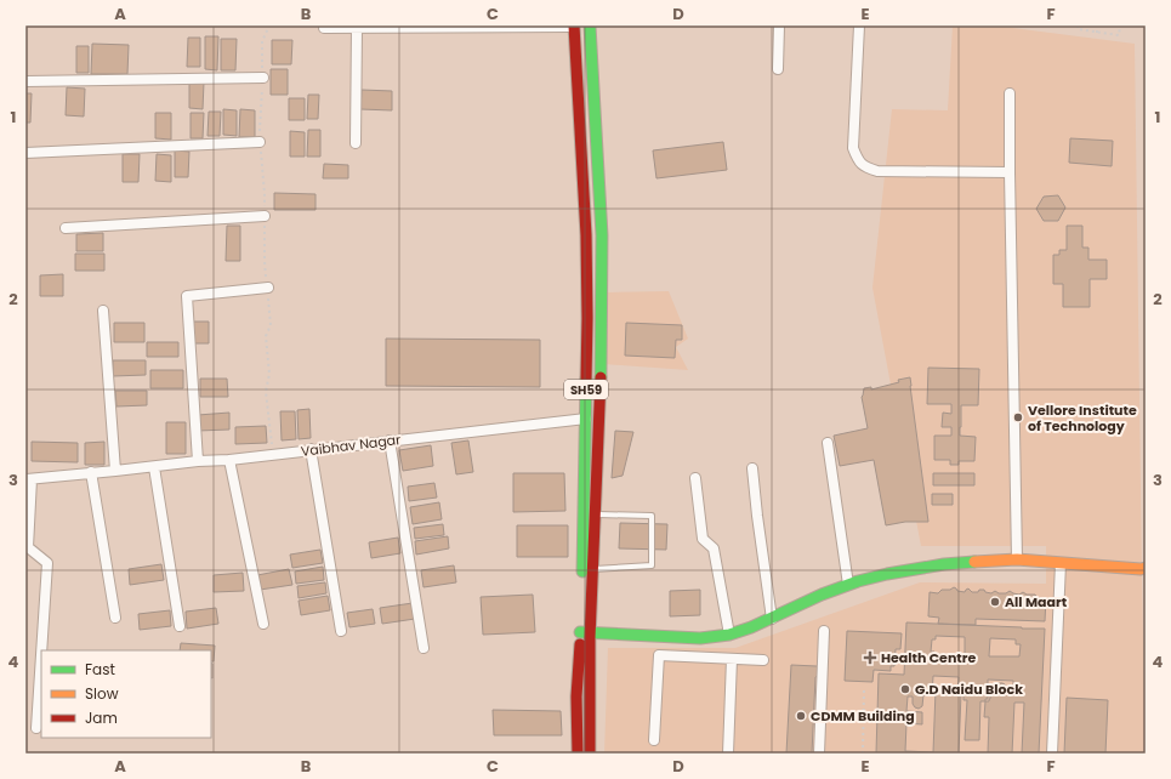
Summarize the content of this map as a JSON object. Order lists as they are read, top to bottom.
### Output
{
  "streets": {
    "main road": ["SH59"],
    "street": ["Vaibhav Nagar"]
  },
  "crossings": [
    ["SH59", "Vaibhav Nagar"]
  ],
  "places": {
    "other": [
      "Vellore Institute of Technology",
      "All Maart",
      "G.D Naidu Block",
      "CDMM Building"
    ],
    "health": ["Health Centre"]
  },
  "legend": ["Fast", "Slow", "Jam"],
  "grid": {
    "columns": [
      "A",
      "B",
      "C",
      "D",
      "E",
      "F"
    ],
    "rows": [
      "1",
      "2",
      "3",
      "4"
    ]
  }
}
